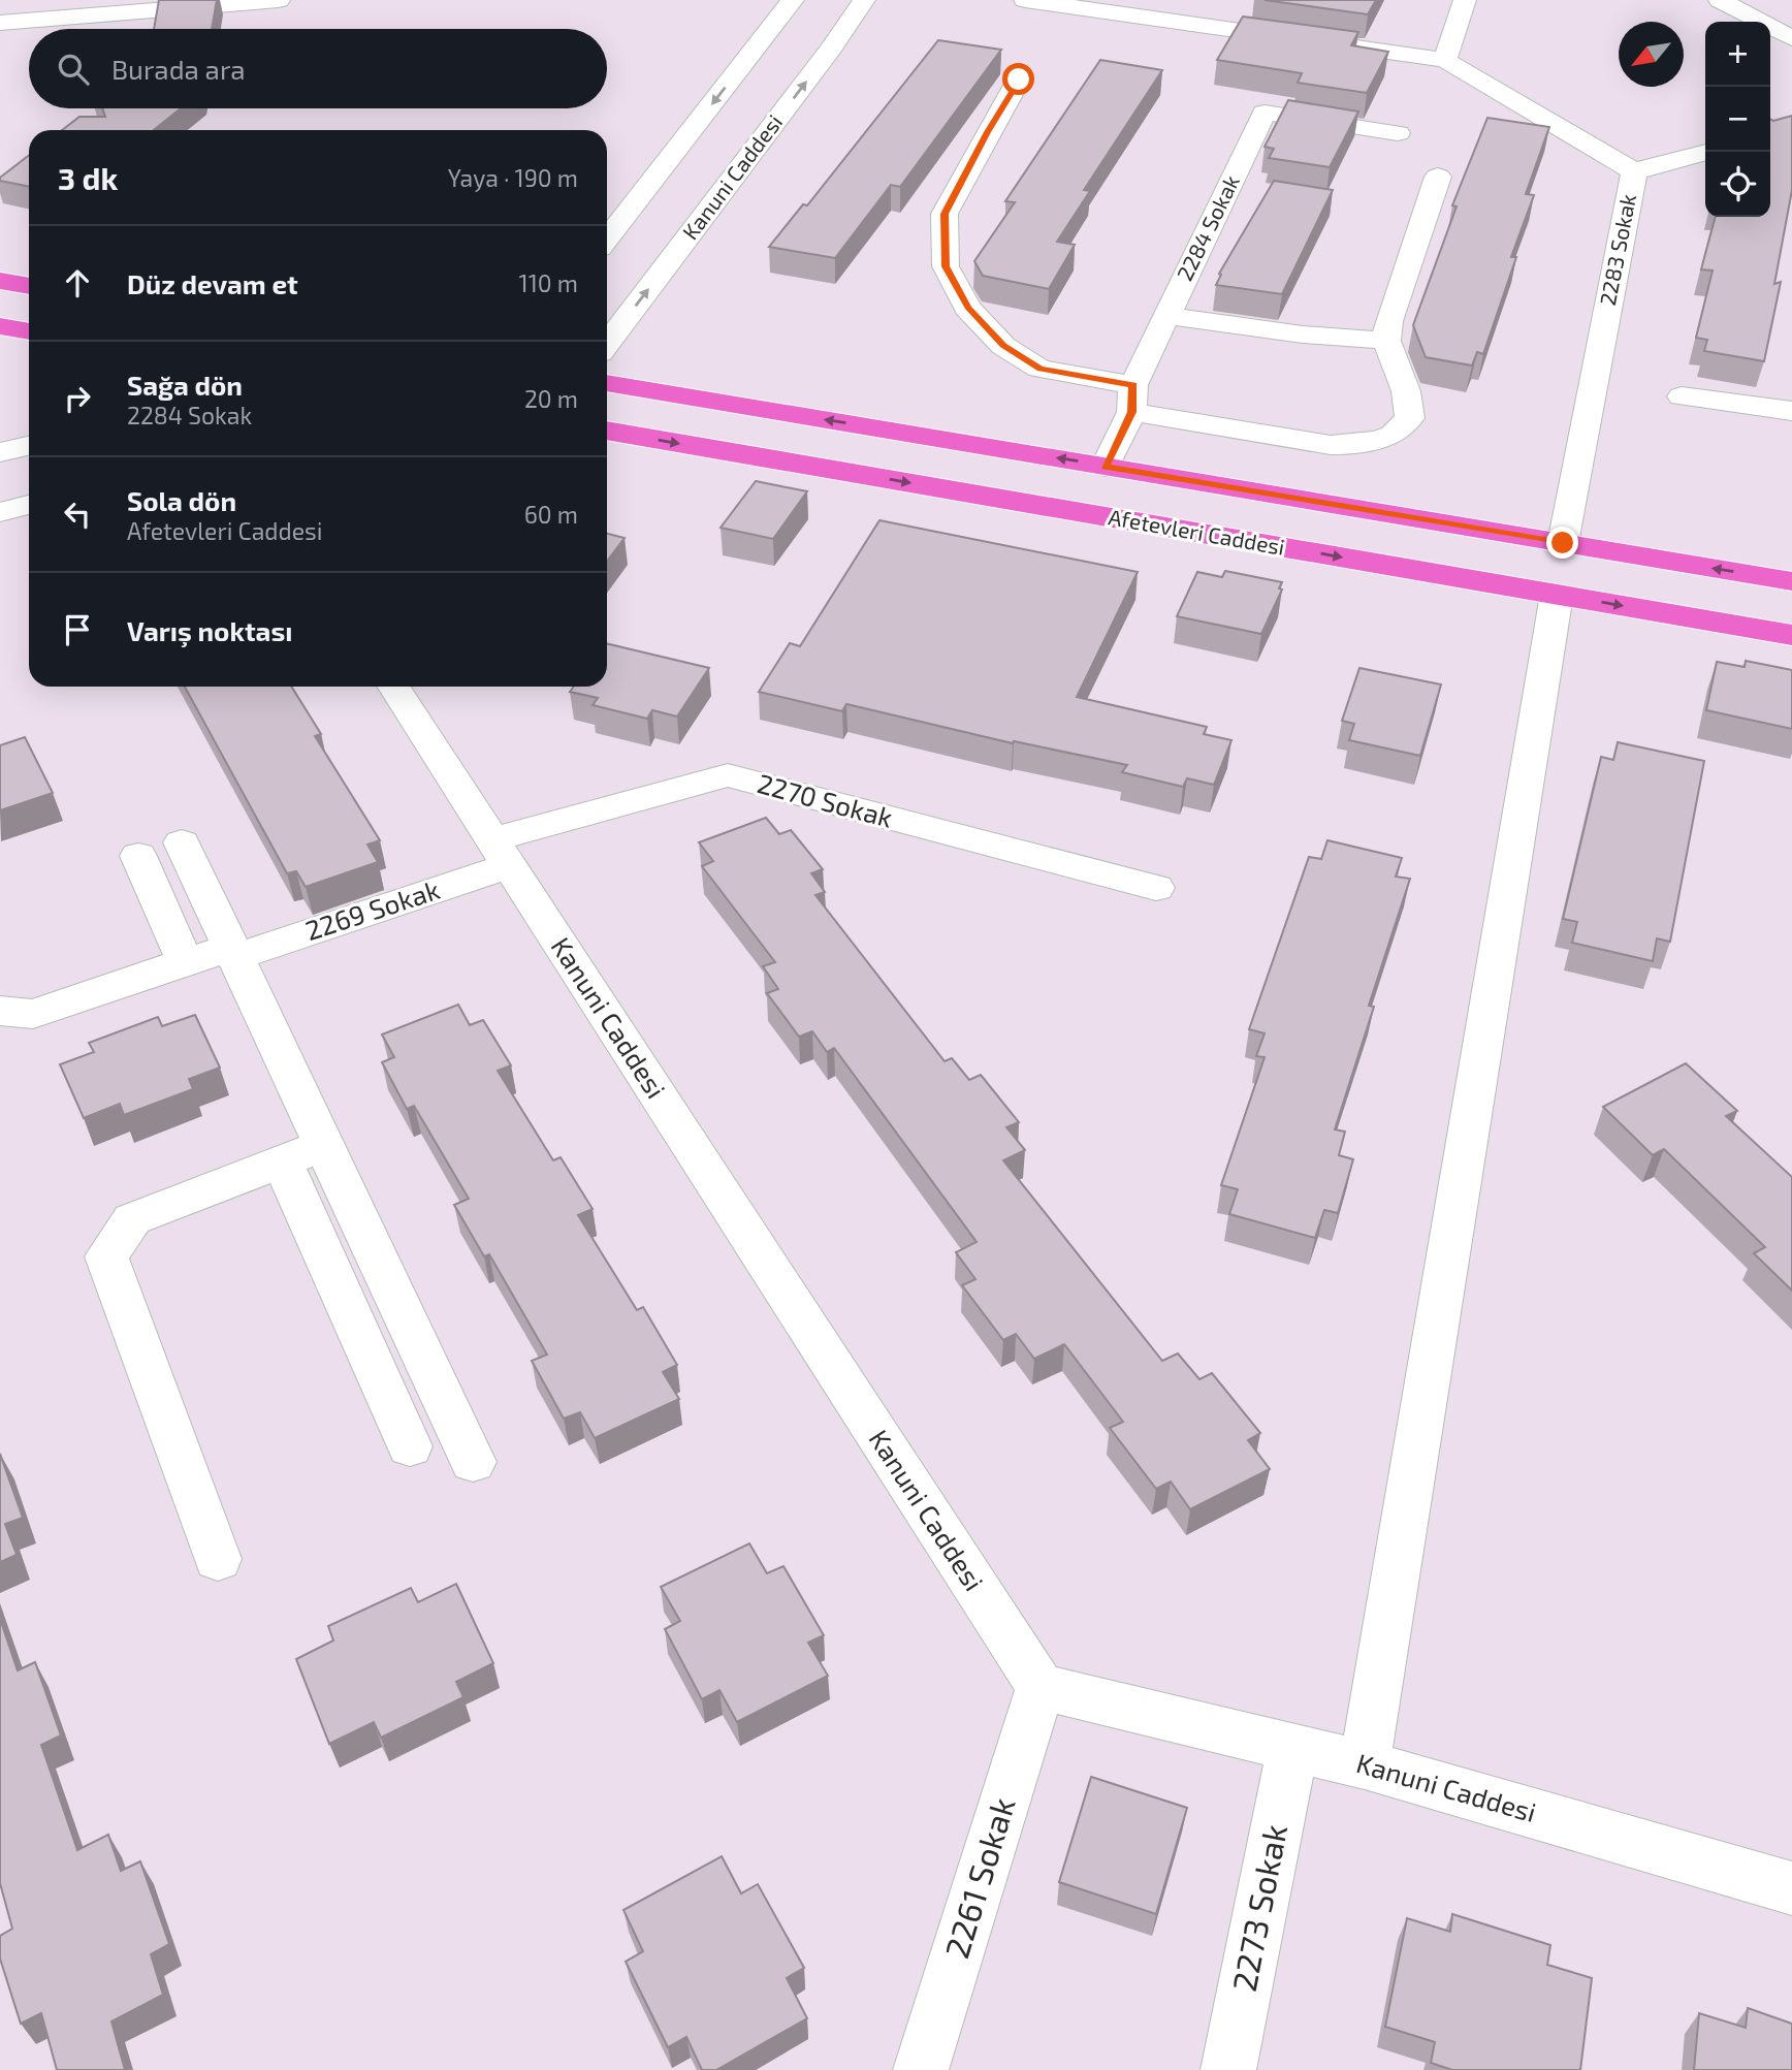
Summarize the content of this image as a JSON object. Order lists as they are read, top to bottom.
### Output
{
  "streets": {
    "main road": ["Afetevleri Caddesi"],
    "street": [
      "Kanuni Caddesi",
      "2284 Sokak",
      "2283 Sokak",
      "2270 Sokak",
      "2269 Sokak",
      "2261 Sokak",
      "2273 Sokak"
    ]
  },
  "crossings": [
    ["Kanuni Caddesi", "2270 Sokak"],
    ["Kanuni Caddesi", "2269 Sokak"],
    ["Kanuni Caddesi", "2261 Sokak"],
    ["Kanuni Caddesi", "2273 Sokak"],
    ["2284 Sokak", "Afetevleri Caddesi"],
    ["2283 Sokak", "Afetevleri Caddesi"],
    ["2270 Sokak", "2269 Sokak"]
  ],
  "north": "bottom left",
  "page": {
    "map_buttons": ["+", "−"],
    "search": "Burada ara",
    "heading": ["3 dk", "Yaya · 190 m"],
    "list": [
      ["Düz devam et", "110 m"],
      ["Sağa dön", "2284 Sokak", "20 m"],
      ["Sola dön", "Afetevleri Caddesi", "60 m"],
      "Varış noktası"
    ]
  }
}
